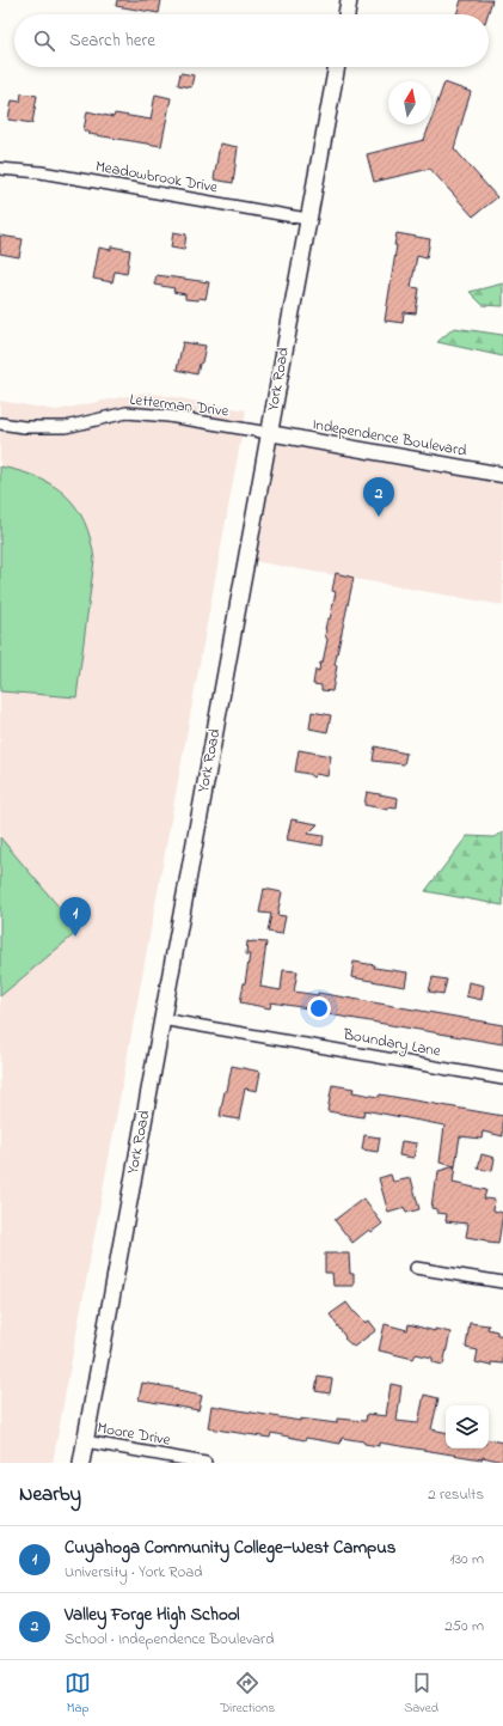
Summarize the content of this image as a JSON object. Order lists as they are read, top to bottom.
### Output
{
  "streets": {
    "main road": ["York Road"],
    "street": [
      "Meadowbrook Drive",
      "Letterman Drive",
      "Independence Boulevard",
      "Boundary Lane",
      "Moore Drive"
    ]
  },
  "crossings": [
    ["Meadowbrook Drive", "York Road"],
    ["York Road", "Letterman Drive"],
    ["York Road", "Independence Boulevard"],
    ["York Road", "Boundary Lane"],
    ["York Road", "Moore Drive"],
    ["Letterman Drive", "Independence Boulevard"]
  ],
  "north": "top",
  "page": {
    "search": "Search here",
    "pins": ["2", "1"],
    "heading": ["Nearby", "2 results"],
    "list": [
      {
        "mark": "1",
        "name": "Cuyahoga Community College—West Campus",
        "note": "University · York Road",
        "value": "130 m"
      },
      {
        "mark": "2",
        "name": "Valley Forge High School",
        "note": "School · Independence Boulevard",
        "value": "250 m"
      }
    ],
    "nav": ["Map", "Directions", "Saved"]
  }
}
